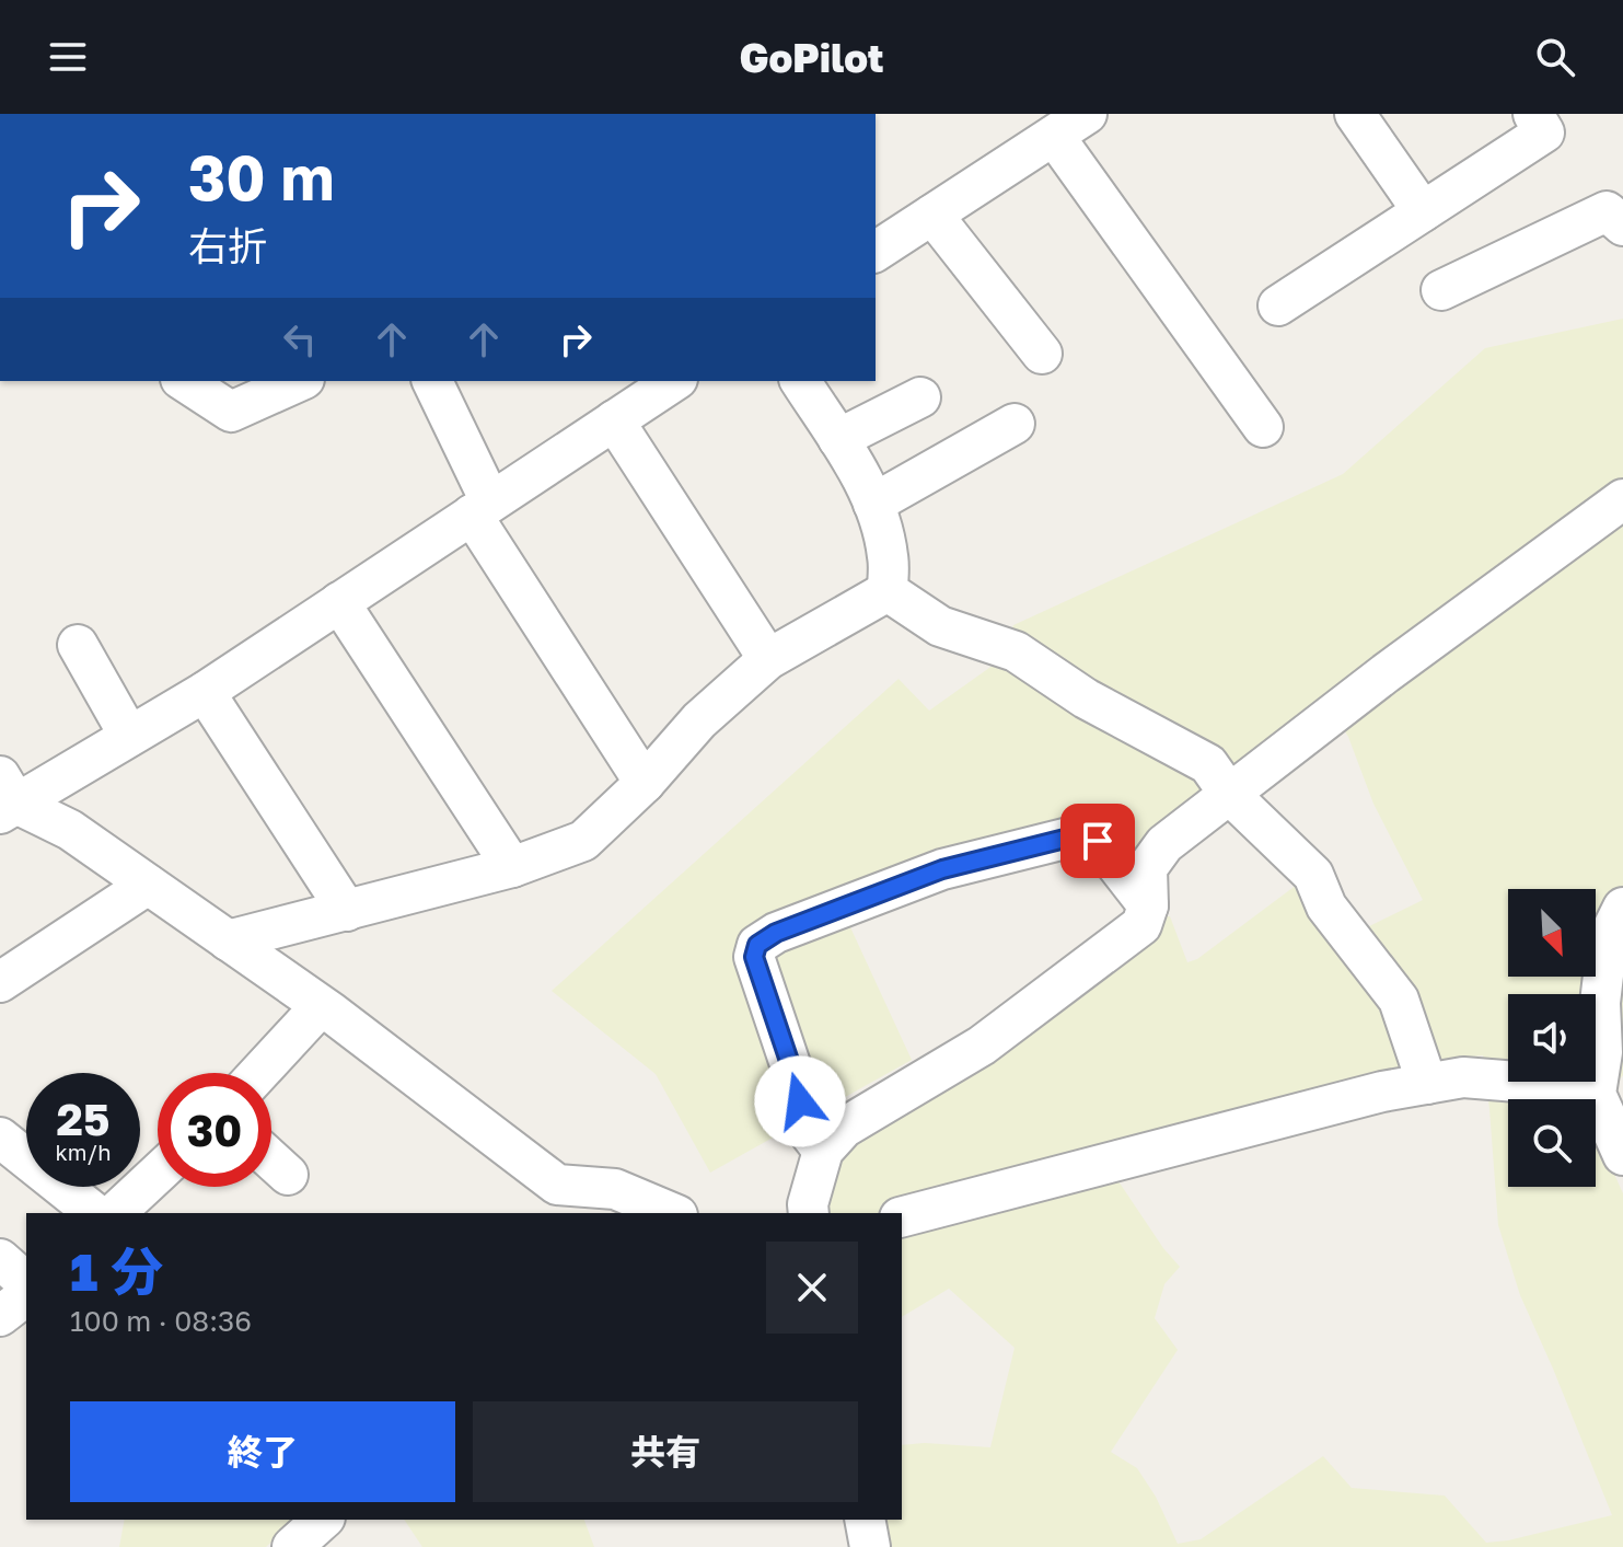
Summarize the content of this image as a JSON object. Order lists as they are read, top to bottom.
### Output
{
  "north": "bottom right",
  "page": {
    "header": "GoPilot",
    "turn": ["30 m", "右折"],
    "speed": "25 km/h",
    "limit": "30",
    "heading": ["1 分", "100 m · 08:36"],
    "buttons": ["終了", "共有"]
  }
}
